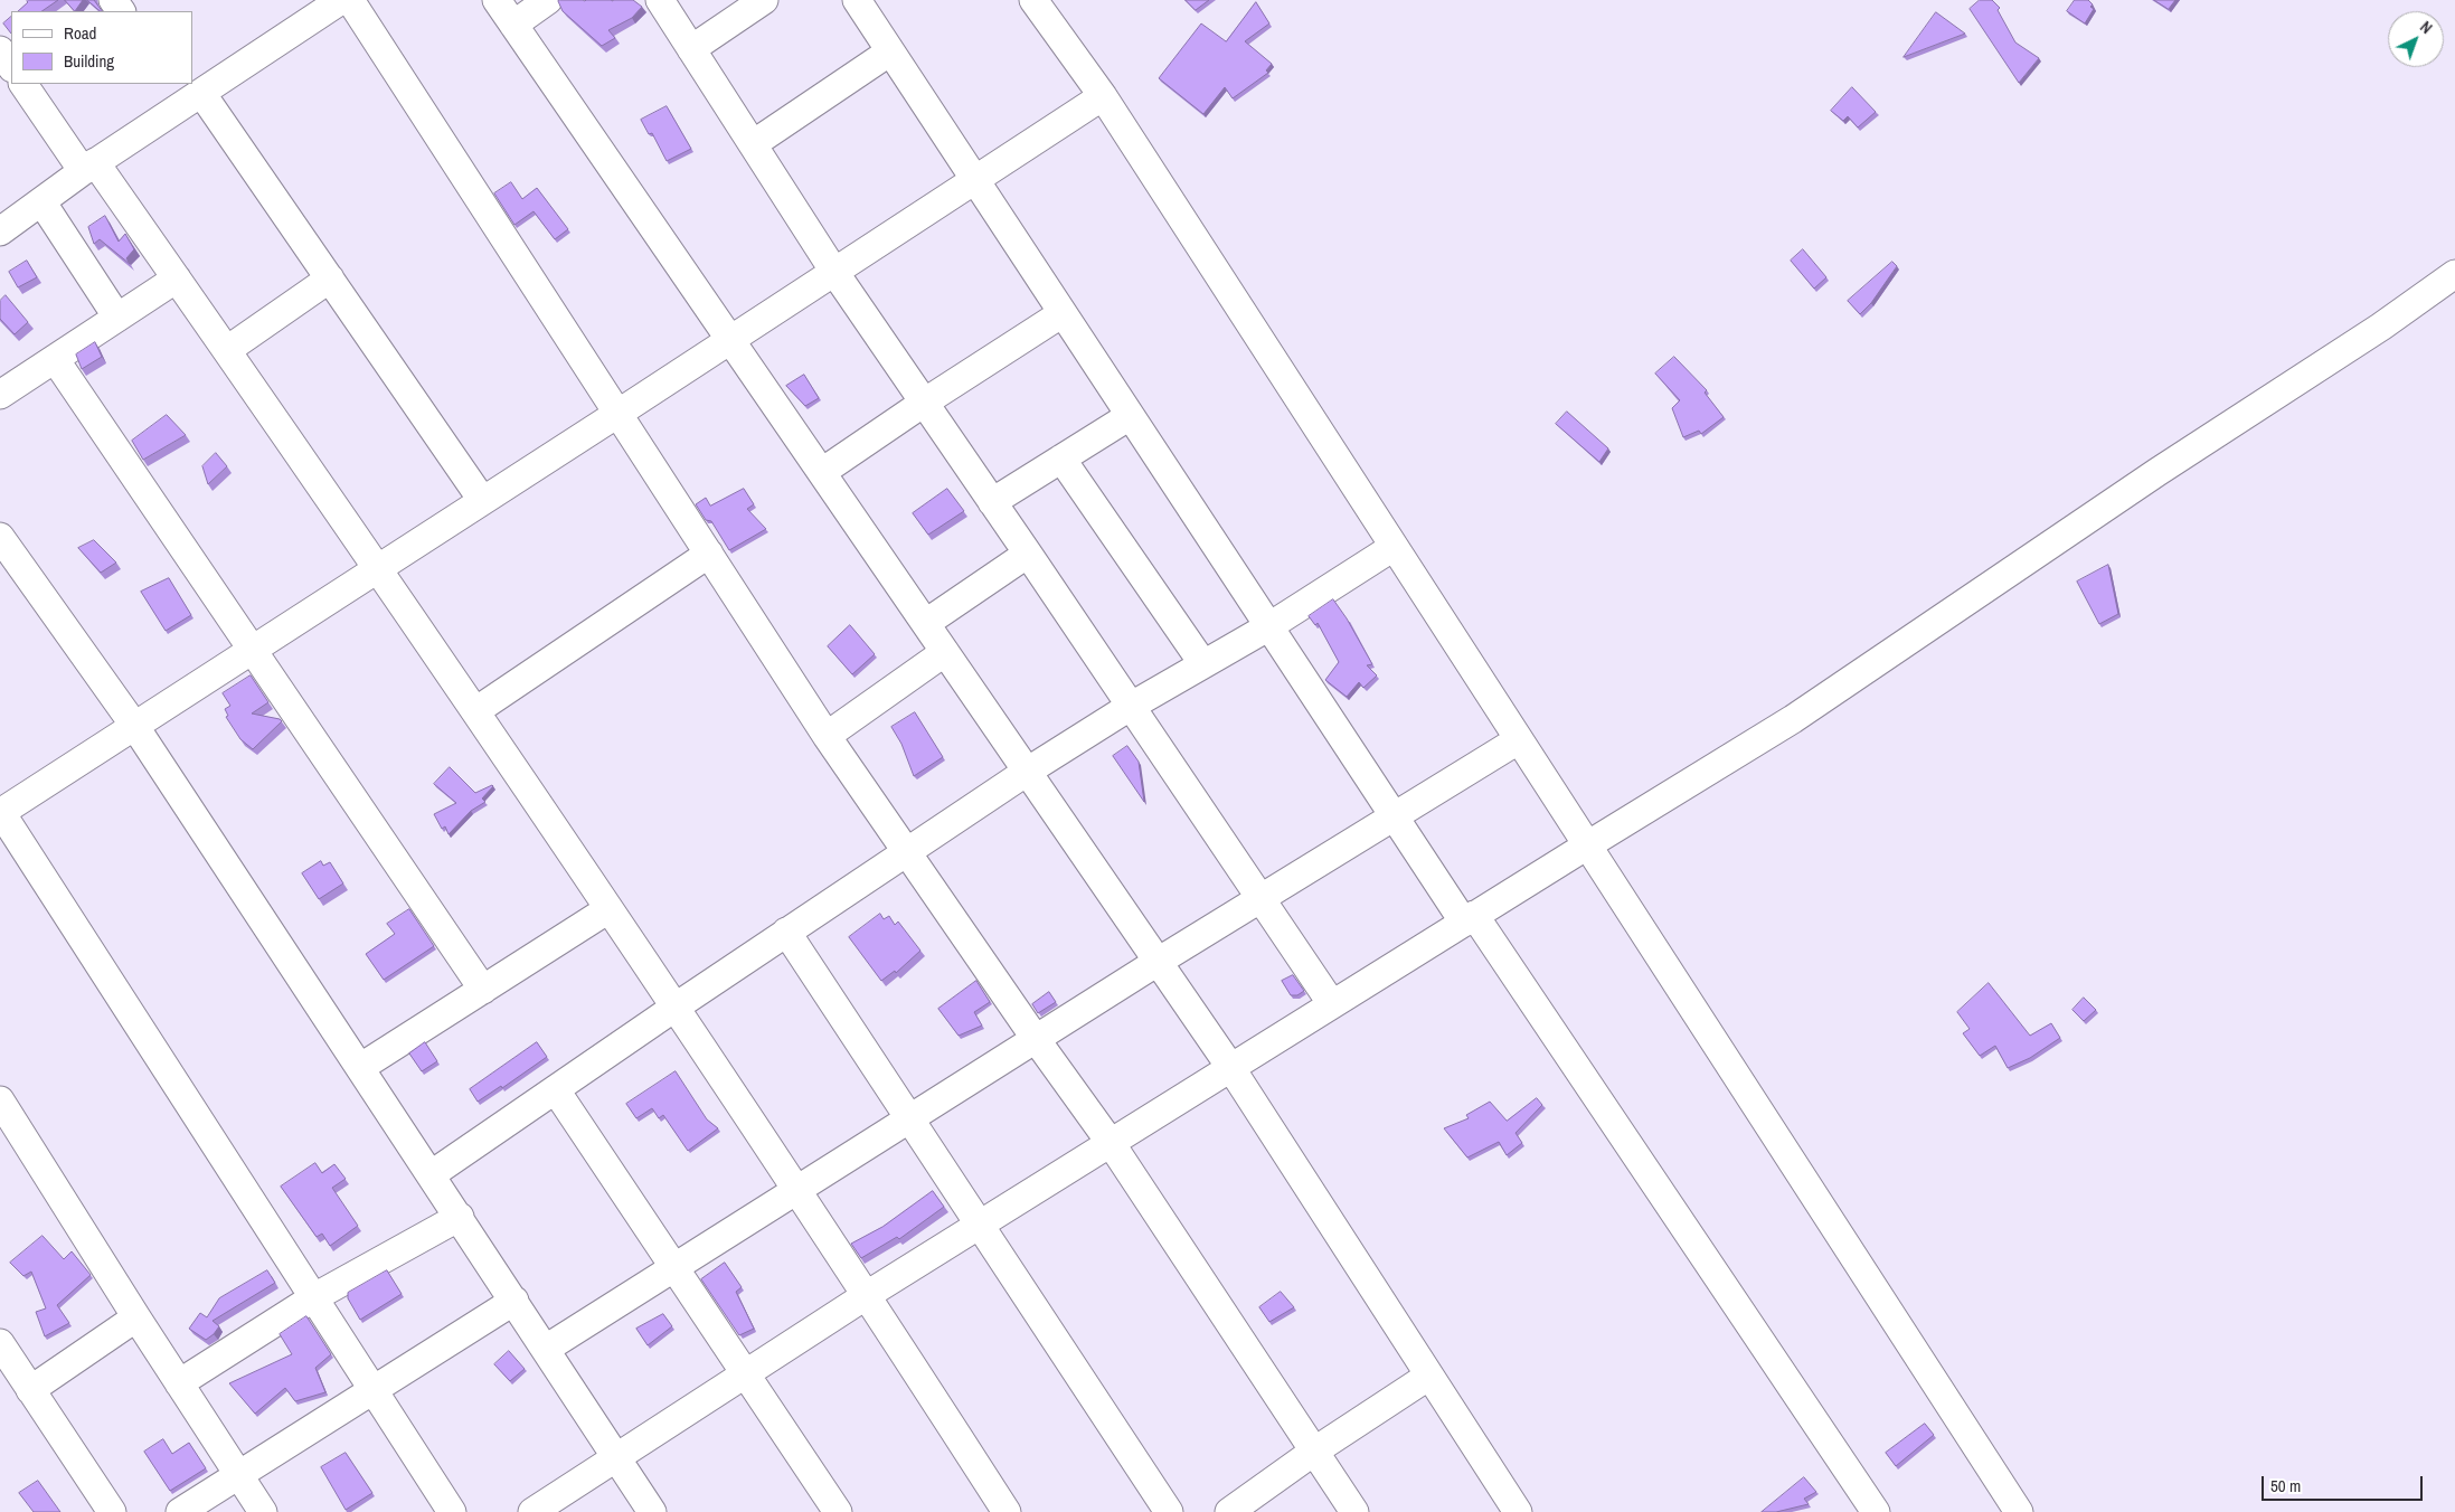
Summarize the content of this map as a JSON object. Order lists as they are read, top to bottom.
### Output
{
  "legend": ["Road", "Building"],
  "scale_bar": "50 m",
  "north": "top right"
}
